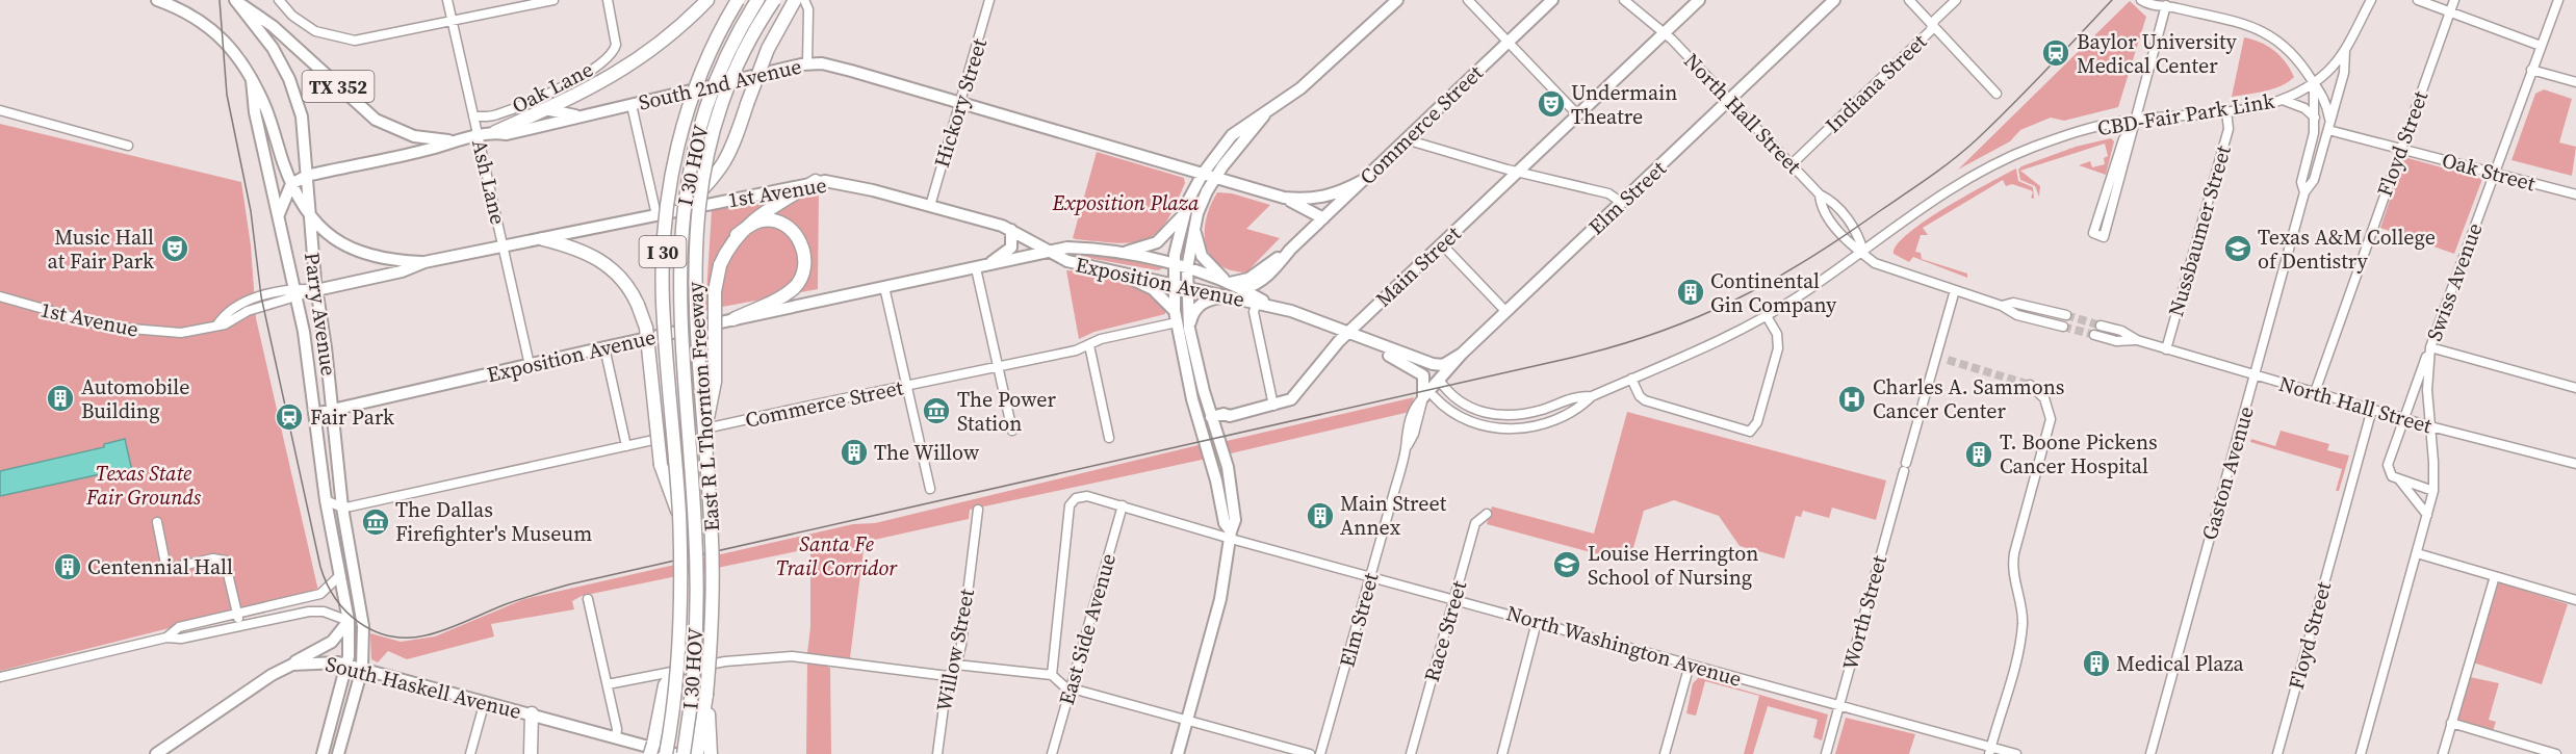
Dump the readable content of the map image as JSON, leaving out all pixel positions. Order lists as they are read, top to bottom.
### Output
{
  "streets": {
    "highway": ["I 30 HOV", "I 30", "East R L Thornton Freeway"],
    "main road": [
      "South 2nd Avenue",
      "TX 352",
      "Commerce Street",
      "1st Avenue",
      "Elm Street",
      "Main Street",
      "Exposition Avenue",
      "Parry Avenue",
      "South Haskell Avenue"
    ],
    "street": [
      "Indiana Street",
      "Oak Lane",
      "Hickory Street",
      "North Hall Street",
      "CBD-Fair Park Link",
      "Floyd Street",
      "Oak Street",
      "Ash Lane",
      "Nussbaumer Street",
      "Swiss Avenue",
      "Gaston Avenue",
      "Worth Street",
      "East Side Avenue",
      "Race Street",
      "North Washington Avenue",
      "Willow Street"
    ]
  },
  "crossings": [
    ["Indiana Street", "North Hall Street"],
    ["South 2nd Avenue", "TX 352"],
    ["South 2nd Avenue", "Hickory Street"],
    ["South 2nd Avenue", "Commerce Street"],
    ["South 2nd Avenue", "Ash Lane"],
    ["South 2nd Avenue", "Parry Avenue"],
    ["TX 352", "Parry Avenue"],
    ["Oak Lane", "Ash Lane"],
    ["Hickory Street", "1st Avenue"],
    ["North Hall Street", "CBD-Fair Park Link"],
    ["North Hall Street", "Floyd Street"],
    ["North Hall Street", "Elm Street"],
    ["North Hall Street", "Nussbaumer Street"],
    ["North Hall Street", "Main Street"],
    ["North Hall Street", "Swiss Avenue"],
    ["North Hall Street", "Gaston Avenue"],
    ["North Hall Street", "Worth Street"],
    ["CBD-Fair Park Link", "Nussbaumer Street"],
    ["CBD-Fair Park Link", "Gaston Avenue"],
    ["Commerce Street", "Exposition Avenue"],
    ["Commerce Street", "Parry Avenue"],
    ["Floyd Street", "Oak Street"],
    ["I 30 HOV", "South Haskell Avenue"],
    ["Oak Street", "Swiss Avenue"],
    ["Oak Street", "Gaston Avenue"],
    ["Ash Lane", "1st Avenue"],
    ["Ash Lane", "Exposition Avenue"],
    ["1st Avenue", "Exposition Avenue"],
    ["1st Avenue", "Parry Avenue"],
    ["Elm Street", "North Washington Avenue"],
    ["Main Street", "Exposition Avenue"],
    ["Exposition Avenue", "Parry Avenue"],
    ["Parry Avenue", "South Haskell Avenue"],
    ["Worth Street", "North Washington Avenue"],
    ["East Side Avenue", "North Washington Avenue"],
    ["Race Street", "North Washington Avenue"]
  ],
  "parks": ["Exposition Plaza", "Texas State Fair Grounds", "Santa Fe Trail Corridor"],
  "places": {
    "station": ["Baylor University Medical Center", "Fair Park"],
    "theatre": ["Undermain Theatre", "Music Hall at Fair Park"],
    "school or university": ["Texas A&M College of Dentistry", "Louise Herrington School of Nursing"],
    "building": [
      "Continental Gin Company",
      "Automobile Building",
      "The Willow",
      "T. Boone Pickens Cancer Hospital",
      "Main Street Annex",
      "Centennial Hall",
      "Medical Plaza"
    ],
    "hospital": ["Charles A. Sammons Cancer Center"],
    "museum": ["The Power Station", "The Dallas Firefighter's Museum"]
  }
}
